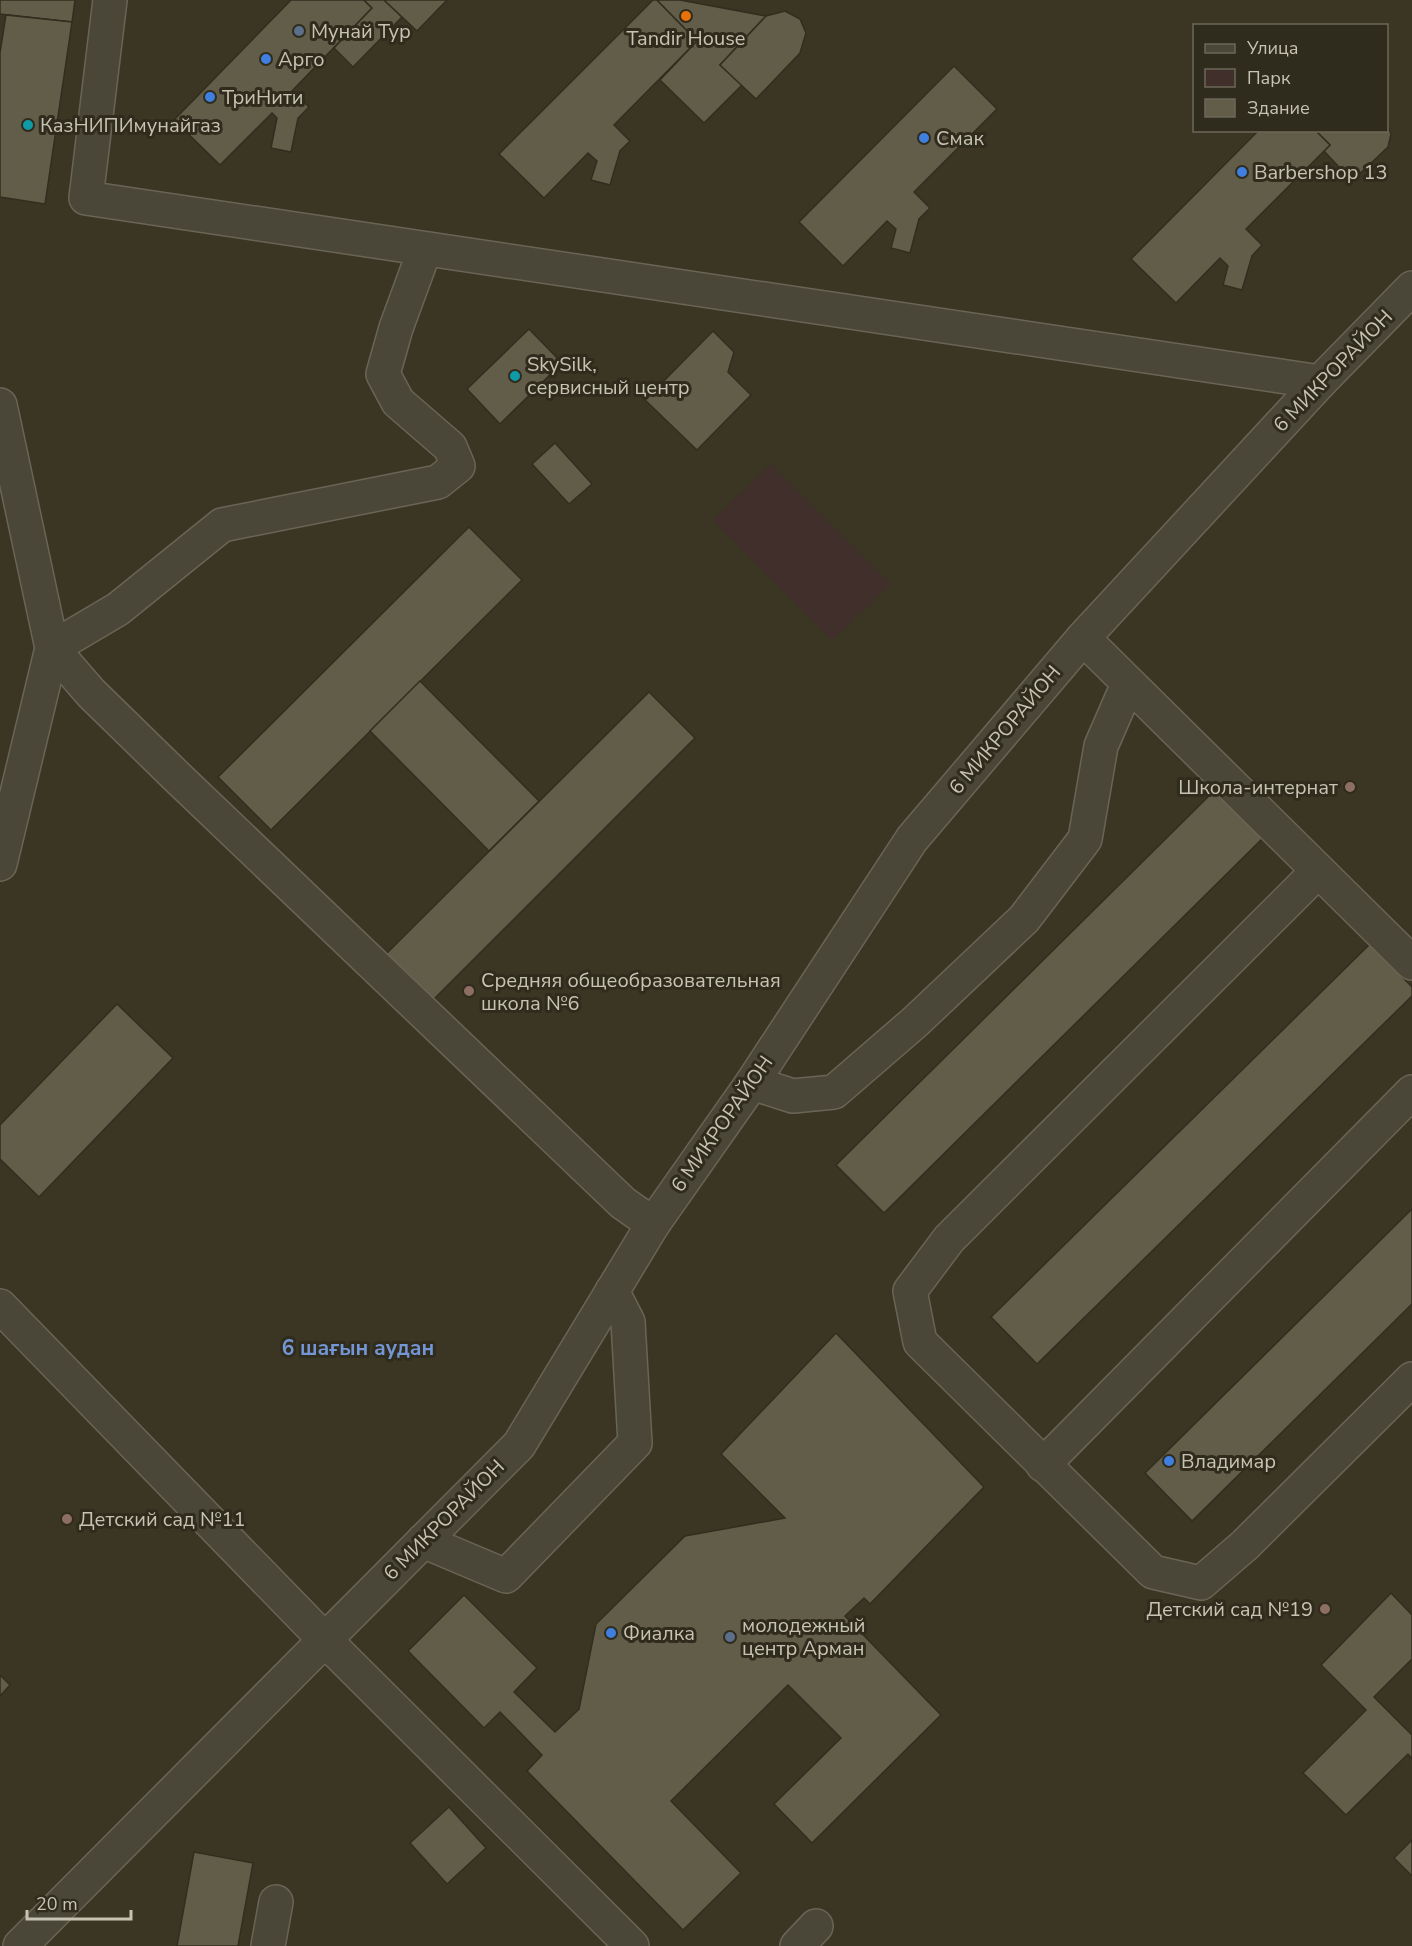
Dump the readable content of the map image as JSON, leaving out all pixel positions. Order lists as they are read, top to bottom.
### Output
{
  "streets": {
    "street": ["6 МИКРОРАЙОН"]
  },
  "districts": ["6 шағын аудан"],
  "places": [
    "Tandir House",
    "Мунай Тур",
    "Арго",
    "ТриНити",
    "КазНИПИмунайгаз",
    "Смак",
    "Barbershop 13",
    "SkySilk, сервисный центр",
    "Школа-интернат",
    "Средняя общеобразовательная школа №6",
    "Владимар",
    "Детский сад №11",
    "Детский сад №19",
    "Фиалка",
    "молодежный центр Арман"
  ],
  "legend": ["Улица", "Парк", "Здание"],
  "scale_bar": "20 m"
}
